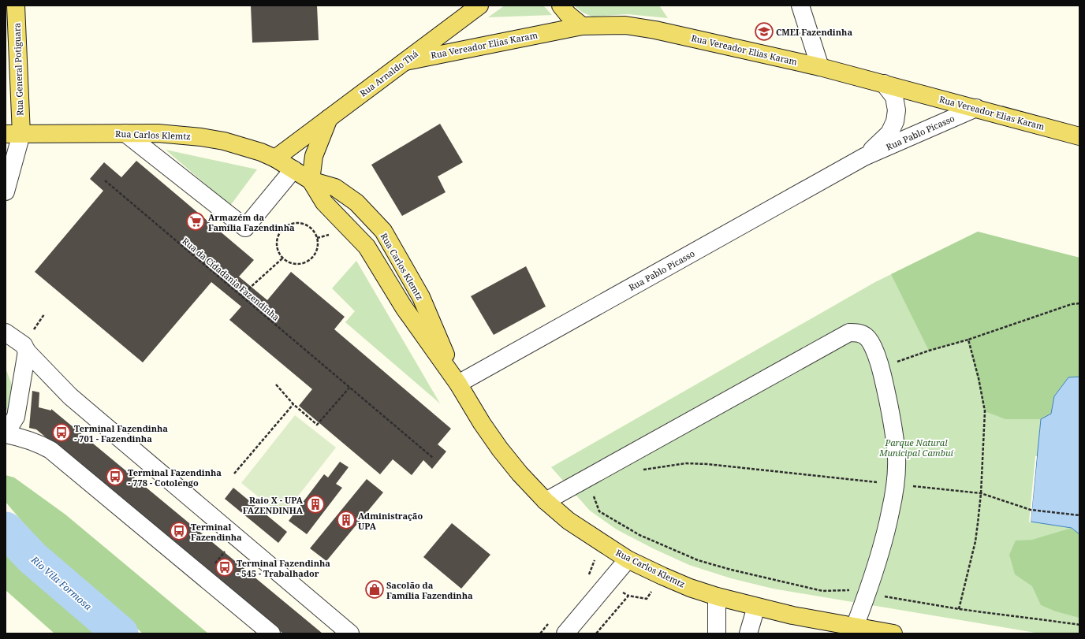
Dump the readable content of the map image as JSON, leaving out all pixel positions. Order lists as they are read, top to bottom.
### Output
{
  "streets": {
    "main road": [
      "Rua Vereador Elias Karam",
      "Rua General Potiguara",
      "Rua Arnaldo Thá",
      "Rua Carlos Klemtz"
    ],
    "street": ["Rua Pablo Picasso"],
    "path": ["Rua da Cidadania Fazendinha"]
  },
  "crossings": [
    ["Rua Vereador Elias Karam", "Rua Arnaldo Thá"],
    ["Rua Vereador Elias Karam", "Rua Pablo Picasso"],
    ["Rua General Potiguara", "Rua Carlos Klemtz"],
    ["Rua Arnaldo Thá", "Rua Carlos Klemtz"],
    ["Rua Pablo Picasso", "Rua Carlos Klemtz"]
  ],
  "water": ["Rio Vila Formosa"],
  "parks": ["Parque Natural Municipal Cambuí"],
  "places": {
    "school or university": ["CMEI Fazendinha"],
    "supermarket": ["Armazém da Família Fazendinha"],
    "bus stop": [
      "Terminal Fazendinha - 701 - Fazendinha",
      "Terminal Fazendinha - 778 - Cotolengo",
      "Terminal Fazendinha",
      "Terminal Fazendinha - 545 - Trabalhador"
    ],
    "building": ["Raio X - UPA FAZENDINHA", "Administração UPA"],
    "shop": ["Sacolão da Família Fazendinha"]
  }
}
